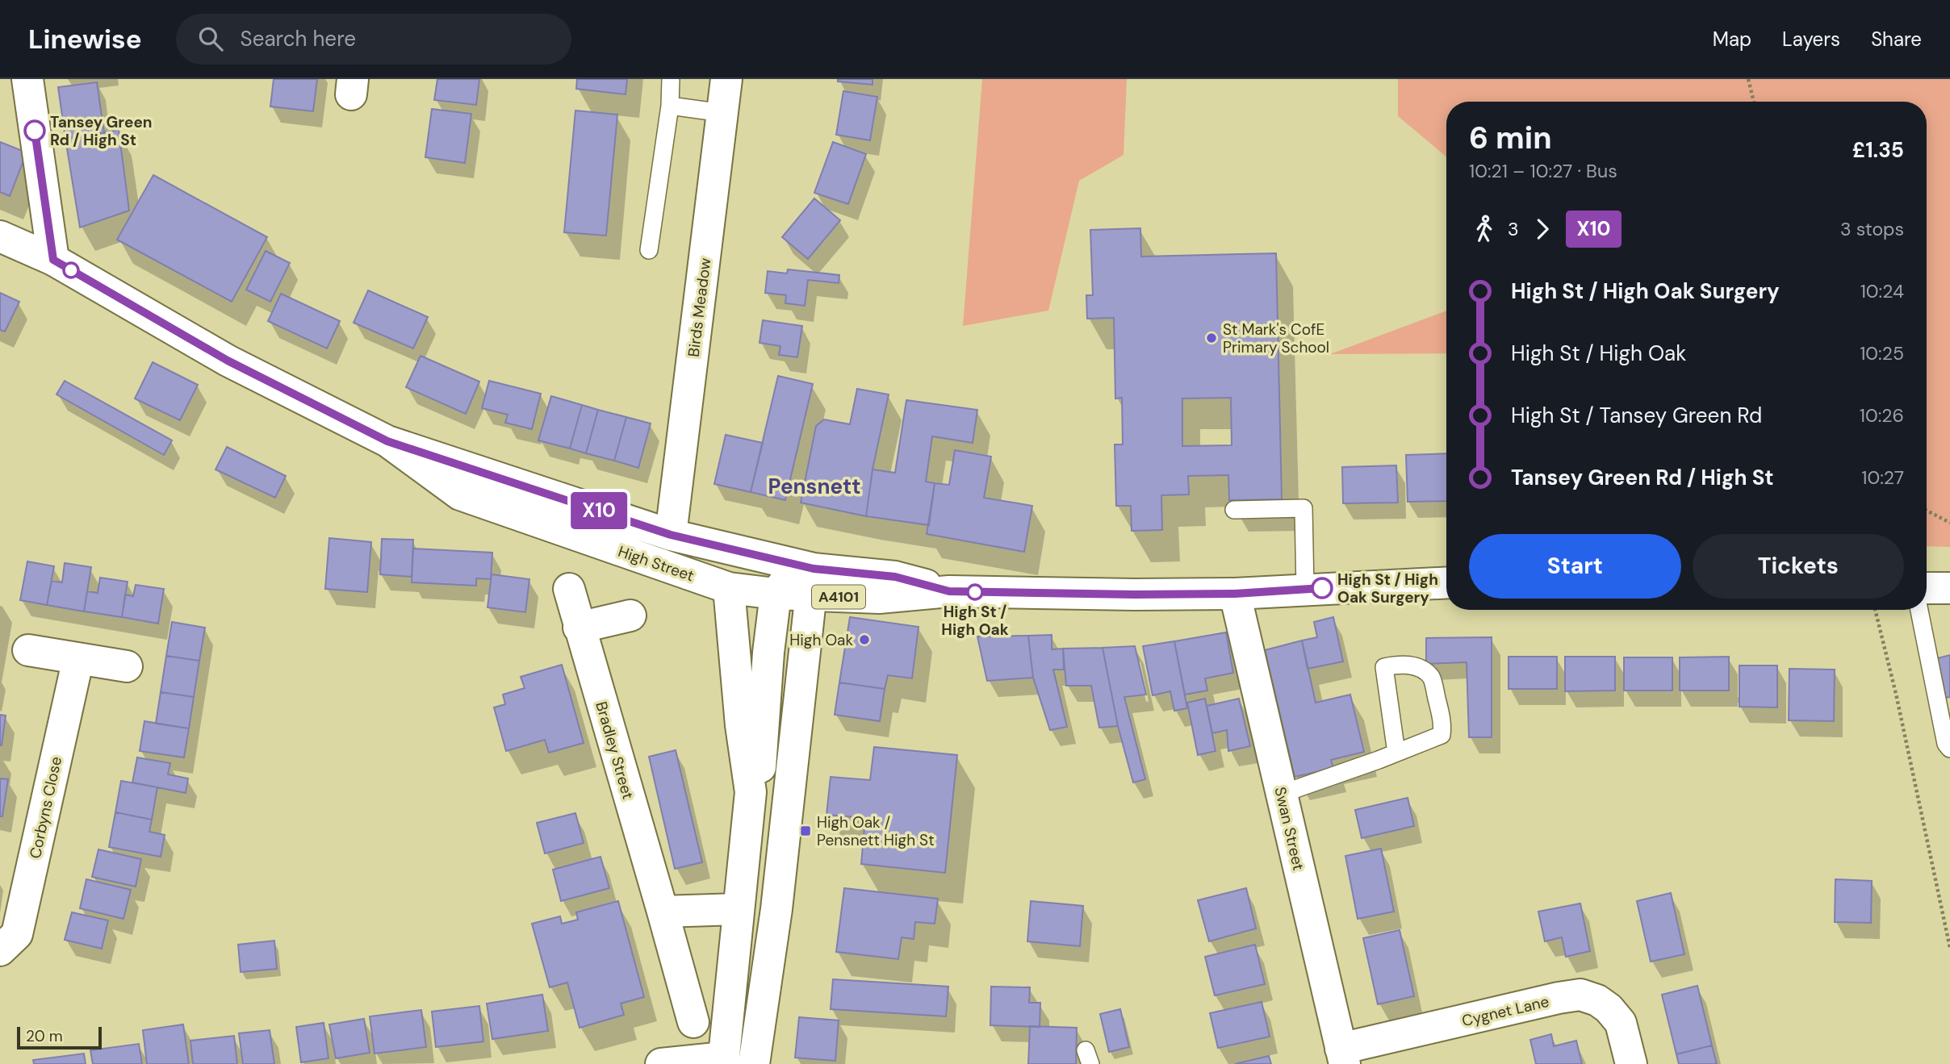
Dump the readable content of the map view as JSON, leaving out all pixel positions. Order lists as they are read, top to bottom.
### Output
{
  "streets": {
    "main road": [
      "Birds Meadow",
      "High Street",
      "A4101",
      "Bradley Street",
      "Corbyns Close",
      "Swan Street",
      "Cygnet Lane"
    ]
  },
  "crossings": [
    ["Birds Meadow", "High Street"],
    ["High Street", "Swan Street"],
    ["Swan Street", "Cygnet Lane"]
  ],
  "districts": ["Pensnett"],
  "places": {
    "other": [
      "Tansey Green Rd / High St",
      "St Mark's CofE Primary School",
      "High St / High Oak Surgery",
      "High St / High Oak",
      "High Oak"
    ],
    "transit": ["High Oak / Pensnett High St"]
  },
  "lines": ["bus line X10"],
  "scale_bar": "20 m",
  "page": {
    "header": "Linewise",
    "search": "Search here",
    "nav": ["Map", "Layers", "Share"],
    "on_map": "X10",
    "heading": ["6 min", "10:21 – 10:27 · Bus", "£1.35"],
    "legs": ["3", "X10", "3 stops"],
    "list": [
      {
        "name": "High St / High Oak Surgery",
        "value": "10:24"
      },
      {
        "name": "High St / High Oak",
        "value": "10:25"
      },
      {
        "name": "High St / Tansey Green Rd",
        "value": "10:26"
      },
      {
        "name": "Tansey Green Rd / High St",
        "value": "10:27"
      }
    ],
    "buttons": ["Start", "Tickets"],
    "scale": "20 m"
  }
}
